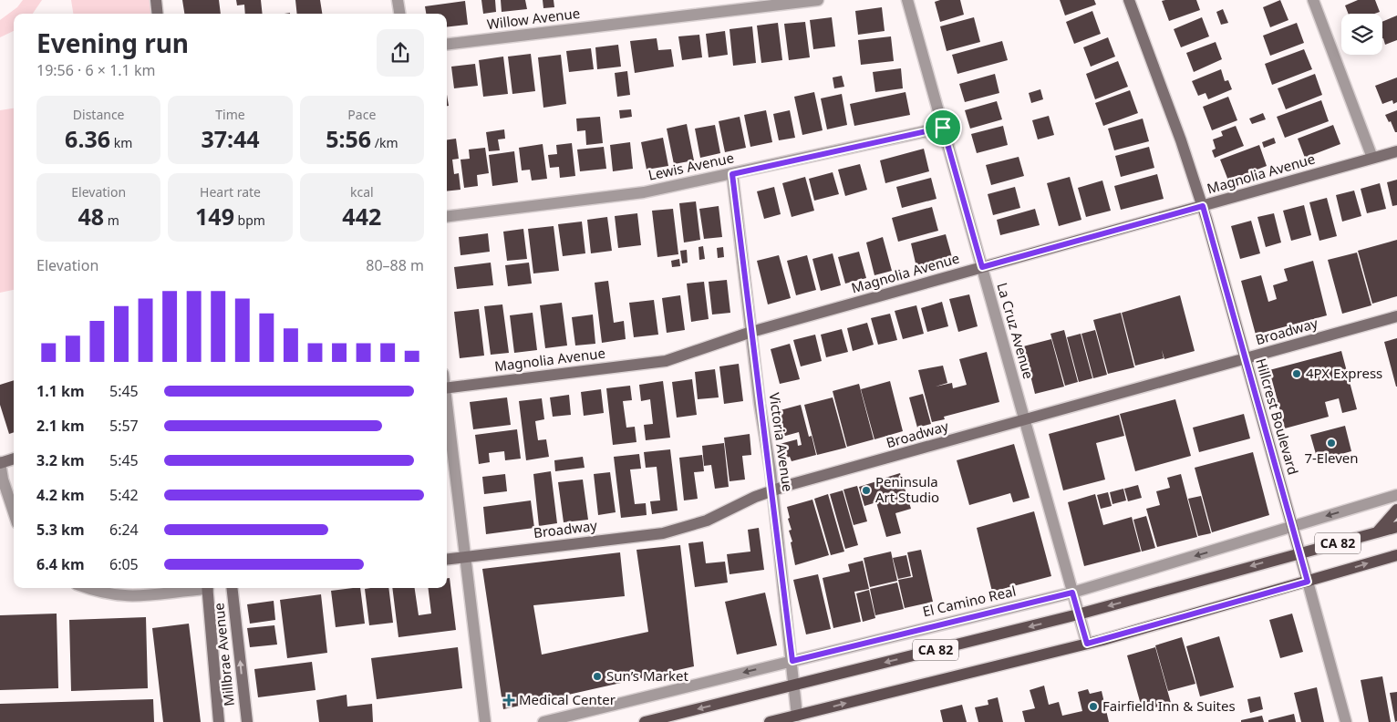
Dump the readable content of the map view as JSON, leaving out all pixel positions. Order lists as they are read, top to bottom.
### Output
{
  "streets": {
    "main road": ["CA 82"],
    "street": [
      "Willow Avenue",
      "Lewis Avenue",
      "Magnolia Avenue",
      "La Cruz Avenue",
      "Broadway",
      "Hillcrest Boulevard",
      "Victoria Avenue",
      "El Camino Real",
      "Millbrae Avenue"
    ]
  },
  "crossings": [
    ["Lewis Avenue", "La Cruz Avenue"],
    ["Lewis Avenue", "Victoria Avenue"],
    ["Magnolia Avenue", "La Cruz Avenue"],
    ["Magnolia Avenue", "Hillcrest Boulevard"],
    ["Magnolia Avenue", "Victoria Avenue"],
    ["La Cruz Avenue", "Broadway"],
    ["La Cruz Avenue", "CA 82"],
    ["La Cruz Avenue", "El Camino Real"],
    ["Broadway", "Hillcrest Boulevard"],
    ["Broadway", "Victoria Avenue"],
    ["Hillcrest Boulevard", "CA 82"],
    ["Hillcrest Boulevard", "El Camino Real"],
    ["Victoria Avenue", "CA 82"],
    ["Victoria Avenue", "El Camino Real"]
  ],
  "one_way": ["El Camino Real"],
  "places": {
    "other": [
      "4PX Express",
      "7-Eleven",
      "Peninsula Art Studio",
      "Sun’s Market",
      "Fairfield Inn & Suites"
    ],
    "health": ["Medical Center"]
  },
  "page": {
    "heading": ["Evening run", "19:56 · 6 × 1.1 km"],
    "stats": [
      ["Distance", "6.36 km"],
      ["Time", "37:44"],
      ["Pace", "5:56 /km"],
      ["Elevation", "48 m"],
      ["Heart rate", "149 bpm"],
      ["kcal", "442"]
    ],
    "chart": ["Elevation", "80–88 m"],
    "list": [
      {
        "name": "1.1 km",
        "note": "5:45"
      },
      {
        "name": "2.1 km",
        "note": "5:57"
      },
      {
        "name": "3.2 km",
        "note": "5:45"
      },
      {
        "name": "4.2 km",
        "note": "5:42"
      },
      {
        "name": "5.3 km",
        "note": "6:24"
      },
      {
        "name": "6.4 km",
        "note": "6:05"
      }
    ]
  }
}
